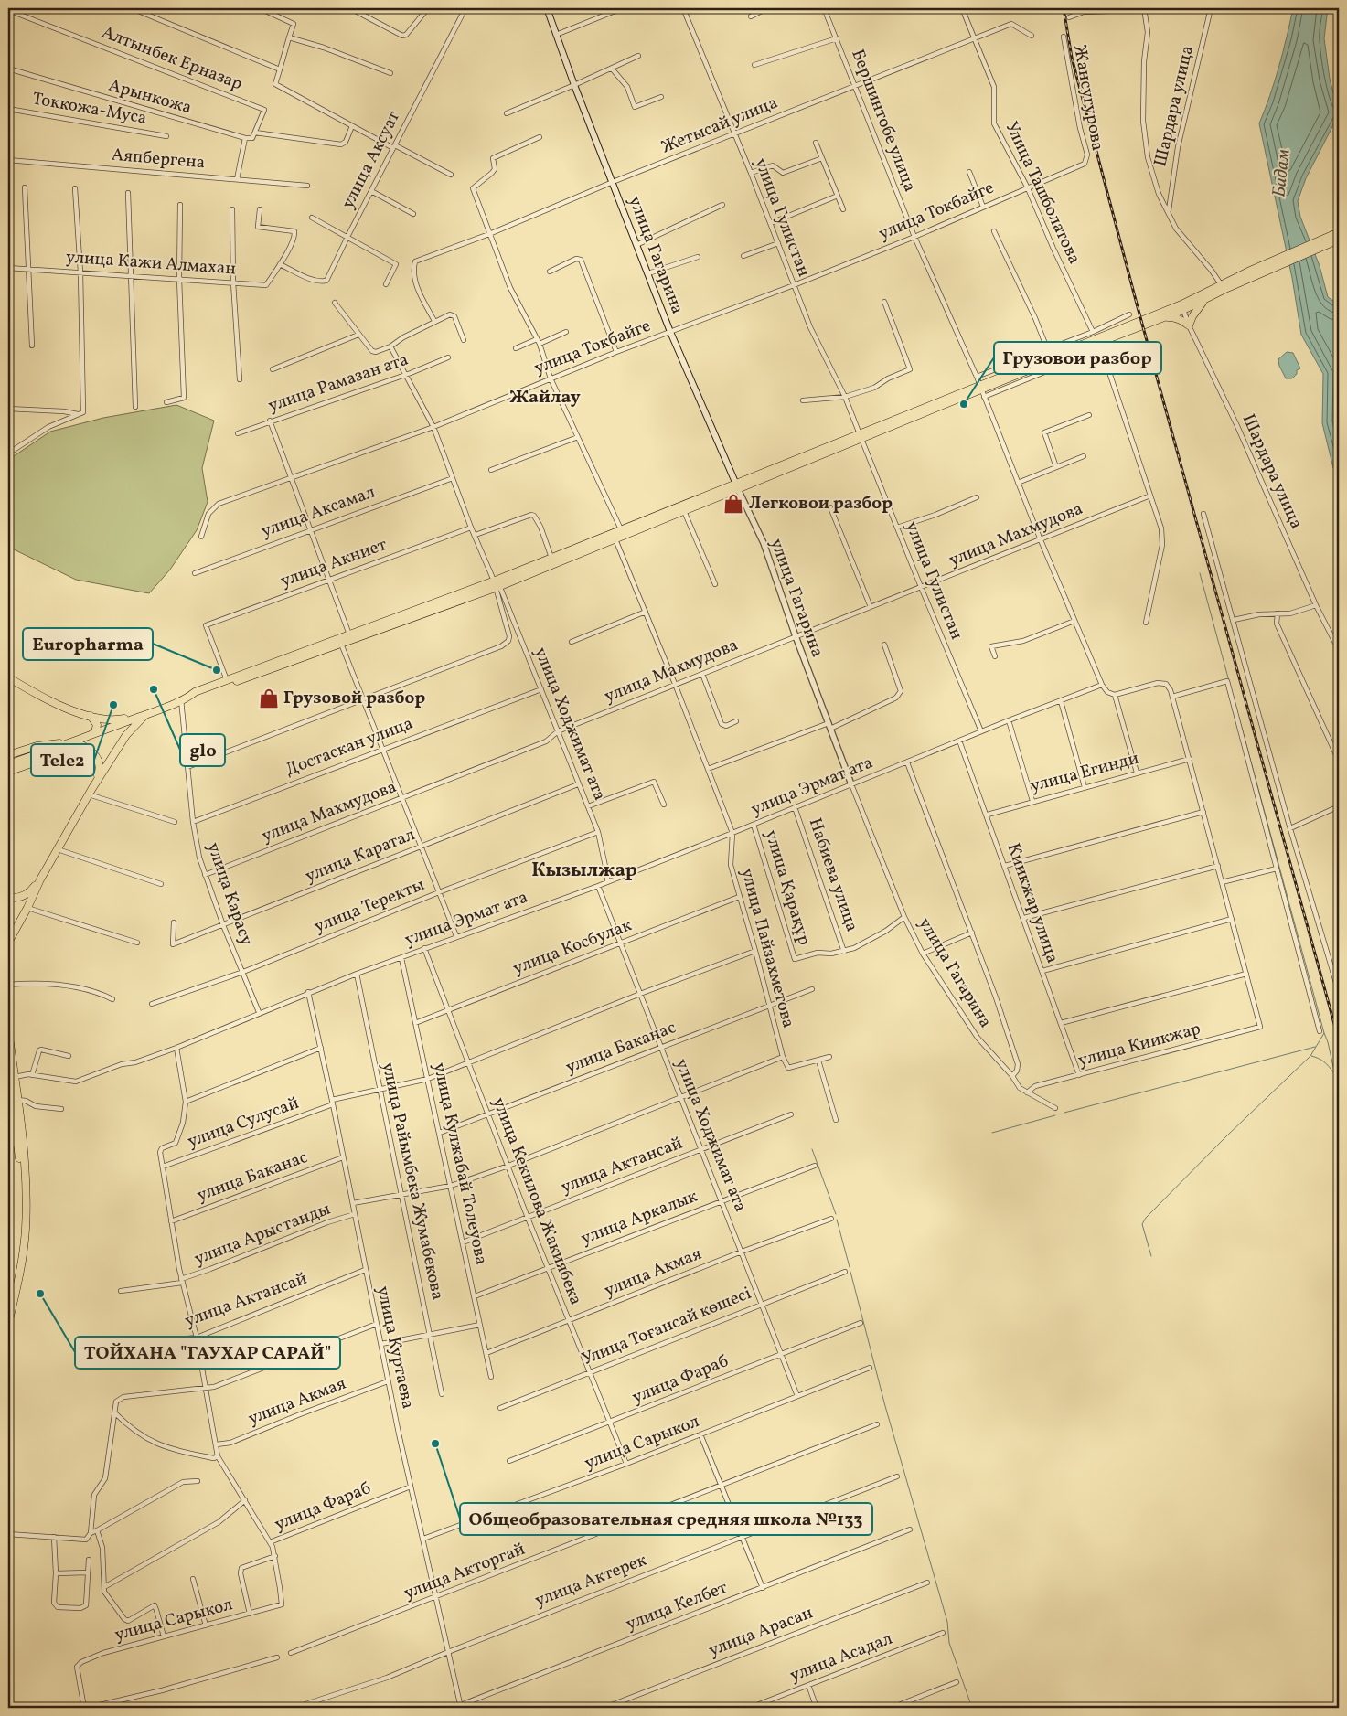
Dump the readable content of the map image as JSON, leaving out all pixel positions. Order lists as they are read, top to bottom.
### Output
{
  "streets": {
    "main road": ["улица Гагарина"],
    "street": [
      "Алтынбек Ерназар",
      "Арынкожа",
      "Жансугурова",
      "Шардара улица",
      "Токкожа-Муса",
      "Бершинтобе улица",
      "Жетысай улица",
      "Аяпбергена",
      "улица Аксуат",
      "Улица Ташболатова",
      "улица Токбайге",
      "улица Гулистан",
      "улица Кажи Алмахан",
      "улица Рамазан ата",
      "улица Аксамал",
      "улица Махмудова",
      "улица Акниет",
      "улица Ходжимат ата",
      "Достаскан улица",
      "улица Егинди",
      "улица Эрмат ата",
      "улица Каратал",
      "Набиева улица",
      "улица Қарақұр",
      "улица Карасу",
      "Киикжар улица",
      "улица Теректы",
      "улица Косбулак",
      "улица Пайзахметова",
      "улица Киикжар",
      "улица Баканас",
      "улица Сулусай",
      "улица Кулжабай Толеуова",
      "улица Актансай",
      "улица Райымбека Жумабекова",
      "улица Кекилова Жакиябека",
      "улица Аркалык",
      "улица Арыстанды",
      "улица Акмая",
      "Улица Тоғансай көшесі",
      "улица Куртаева",
      "улица Фараб",
      "улица Сарыкол",
      "улица Акторгай",
      "улица Актерек",
      "улица Келбет",
      "улица Арасан",
      "улица Асадал"
    ]
  },
  "crossings": [
    ["Жансугурова", "улица Токбайге"],
    ["Бершинтобе улица", "Жетысай улица"],
    ["Бершинтобе улица", "улица Токбайге"],
    ["Бершинтобе улица", "улица Махмудова"],
    ["Бершинтобе улица", "улица Эрмат ата"],
    ["Жетысай улица", "Улица Ташболатова"],
    ["Жетысай улица", "улица Гулистан"],
    ["Жетысай улица", "улица Гагарина"],
    ["улица Аксуат", "улица Кажи Алмахан"],
    ["Улица Ташболатова", "улица Токбайге"],
    ["улица Токбайге", "улица Гулистан"],
    ["улица Токбайге", "улица Гагарина"],
    ["улица Токбайге", "улица Ходжимат ата"],
    ["улица Гулистан", "улица Махмудова"],
    ["улица Гулистан", "улица Эрмат ата"],
    ["улица Гагарина", "улица Махмудова"],
    ["улица Гагарина", "улица Эрмат ата"],
    ["улица Гагарина", "улица Киикжар"],
    ["улица Рамазан ата", "улица Ходжимат ата"],
    ["улица Аксамал", "улица Ходжимат ата"],
    ["улица Махмудова", "улица Ходжимат ата"],
    ["улица Махмудова", "улица Карасу"],
    ["улица Махмудова", "улица Пайзахметова"],
    ["улица Акниет", "улица Ходжимат ата"],
    ["улица Ходжимат ата", "Достаскан улица"],
    ["улица Ходжимат ата", "улица Эрмат ата"],
    ["улица Ходжимат ата", "улица Каратал"],
    ["улица Ходжимат ата", "улица Теректы"],
    ["улица Ходжимат ата", "улица Косбулак"],
    ["улица Ходжимат ата", "улица Баканас"],
    ["улица Ходжимат ата", "улица Сулусай"],
    ["улица Ходжимат ата", "улица Актансай"],
    ["улица Ходжимат ата", "улица Аркалык"],
    ["улица Ходжимат ата", "улица Акмая"],
    ["улица Ходжимат ата", "Улица Тоғансай көшесі"],
    ["улица Ходжимат ата", "улица Фараб"],
    ["улица Ходжимат ата", "улица Сарыкол"],
    ["Достаскан улица", "улица Карасу"],
    ["улица Егинди", "улица Эрмат ата"],
    ["улица Егинди", "Киикжар улица"],
    ["улица Эрмат ата", "Набиева улица"],
    ["улица Эрмат ата", "улица Қарақұр"],
    ["улица Эрмат ата", "улица Карасу"],
    ["улица Эрмат ата", "Киикжар улица"],
    ["улица Эрмат ата", "улица Пайзахметова"],
    ["улица Эрмат ата", "улица Кулжабай Толеуова"],
    ["улица Эрмат ата", "улица Райымбека Жумабекова"],
    ["улица Эрмат ата", "улица Кекилова Жакиябека"],
    ["улица Эрмат ата", "улица Куртаева"],
    ["улица Каратал", "улица Карасу"],
    ["Набиева улица", "улица Қарақұр"],
    ["улица Карасу", "улица Теректы"],
    ["Киикжар улица", "улица Киикжар"],
    ["улица Косбулак", "улица Пайзахметова"],
    ["улица Косбулак", "улица Кулжабай Толеуова"],
    ["улица Косбулак", "улица Кекилова Жакиябека"],
    ["улица Пайзахметова", "улица Баканас"],
    ["улица Пайзахметова", "улица Сулусай"],
    ["улица Баканас", "улица Кулжабай Толеуова"],
    ["улица Баканас", "улица Кекилова Жакиябека"],
    ["улица Баканас", "улица Куртаева"],
    ["улица Сулусай", "улица Кулжабай Толеуова"],
    ["улица Сулусай", "улица Райымбека Жумабекова"],
    ["улица Сулусай", "улица Кекилова Жакиябека"],
    ["улица Сулусай", "улица Куртаева"],
    ["улица Кулжабай Толеуова", "улица Актансай"],
    ["улица Кулжабай Толеуова", "улица Аркалык"],
    ["улица Кулжабай Толеуова", "улица Акмая"],
    ["улица Актансай", "улица Кекилова Жакиябека"],
    ["улица Актансай", "улица Куртаева"],
    ["улица Кекилова Жакиябека", "улица Аркалык"],
    ["улица Кекилова Жакиябека", "улица Акмая"],
    ["улица Кекилова Жакиябека", "Улица Тоғансай көшесі"],
    ["улица Кекилова Жакиябека", "улица Фараб"],
    ["улица Кекилова Жакиябека", "улица Сарыкол"],
    ["улица Арыстанды", "улица Куртаева"],
    ["улица Акмая", "улица Куртаева"],
    ["улица Куртаева", "улица Фараб"],
    ["улица Куртаева", "улица Сарыкол"],
    ["улица Куртаева", "улица Акторгай"],
    ["улица Куртаева", "улица Актерек"],
    ["улица Куртаева", "улица Келбет"]
  ],
  "districts": ["Жайлау", "Кызылжар"],
  "water": ["Бадам"],
  "places": {
    "other": [
      "Грузовои разбор",
      "Europharma",
      "glo",
      "Tele2",
      "ТОЙХАНА \"ГАУХАР САРАЙ\"",
      "Общеобразовательная средняя школа №133"
    ],
    "shop": ["Легковои разбор", "Грузовой разбор"]
  }
}
